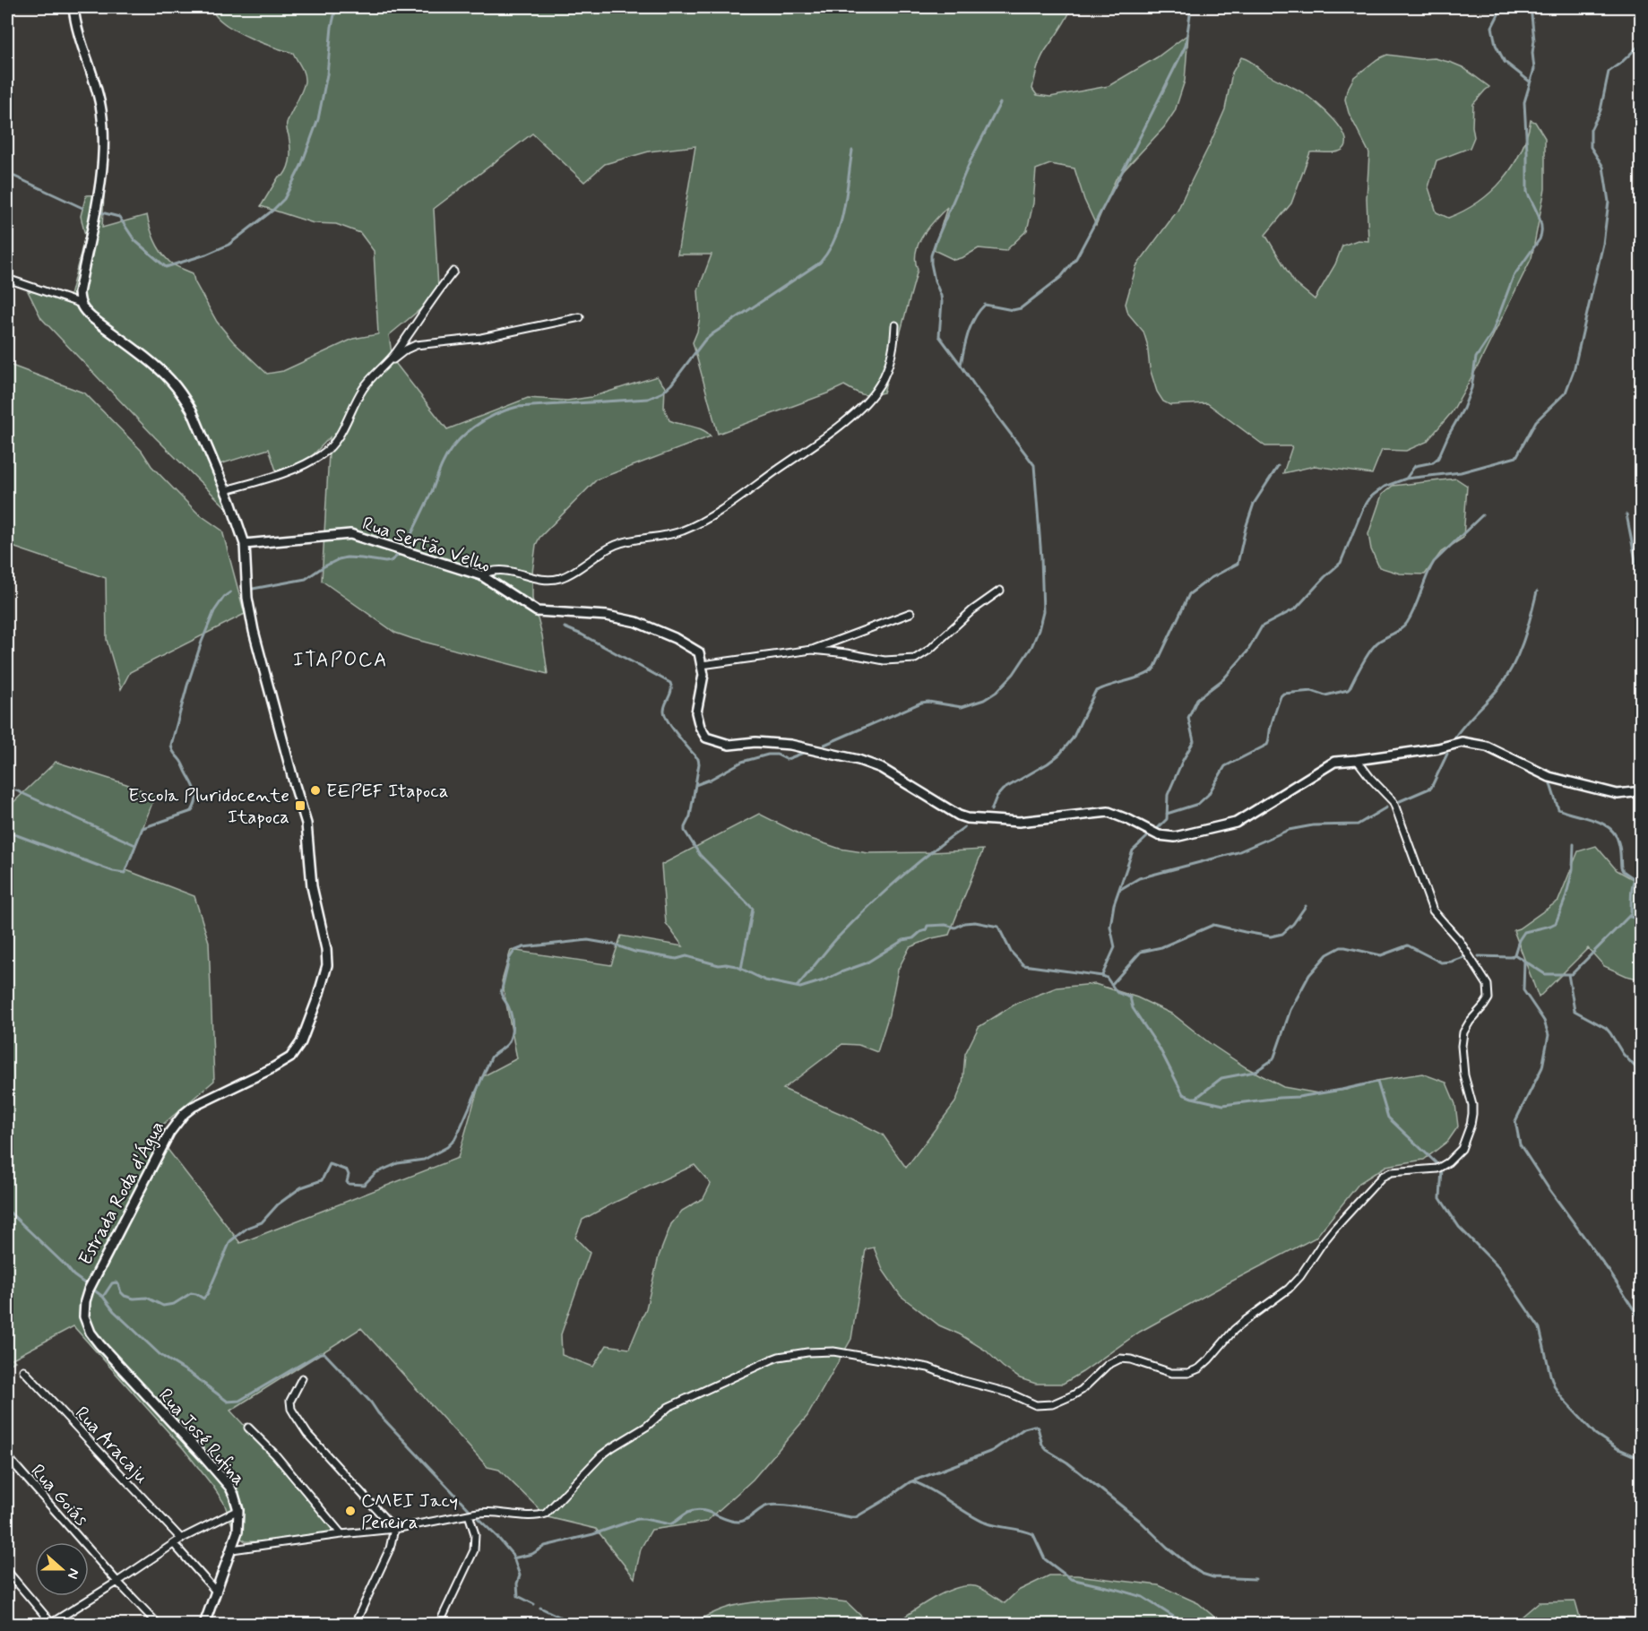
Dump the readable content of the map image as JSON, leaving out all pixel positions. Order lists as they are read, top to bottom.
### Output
{
  "streets": {
    "street": [
      "Rua Sertão Velho",
      "Estrada Roda d'Água",
      "Rua José Rufina",
      "Rua Aracaju",
      "Rua Goiás"
    ]
  },
  "crossings": [
    ["Rua Sertão Velho", "Estrada Roda d'Água"],
    ["Estrada Roda d'Água", "Rua José Rufina"]
  ],
  "districts": ["ITAPOCA"],
  "places": {
    "other": ["EEPEF Itapoca", "CMEI Jacy Pereira"],
    "transit": ["Escola Pluridocente Itapoca"]
  },
  "north": "right"
}
